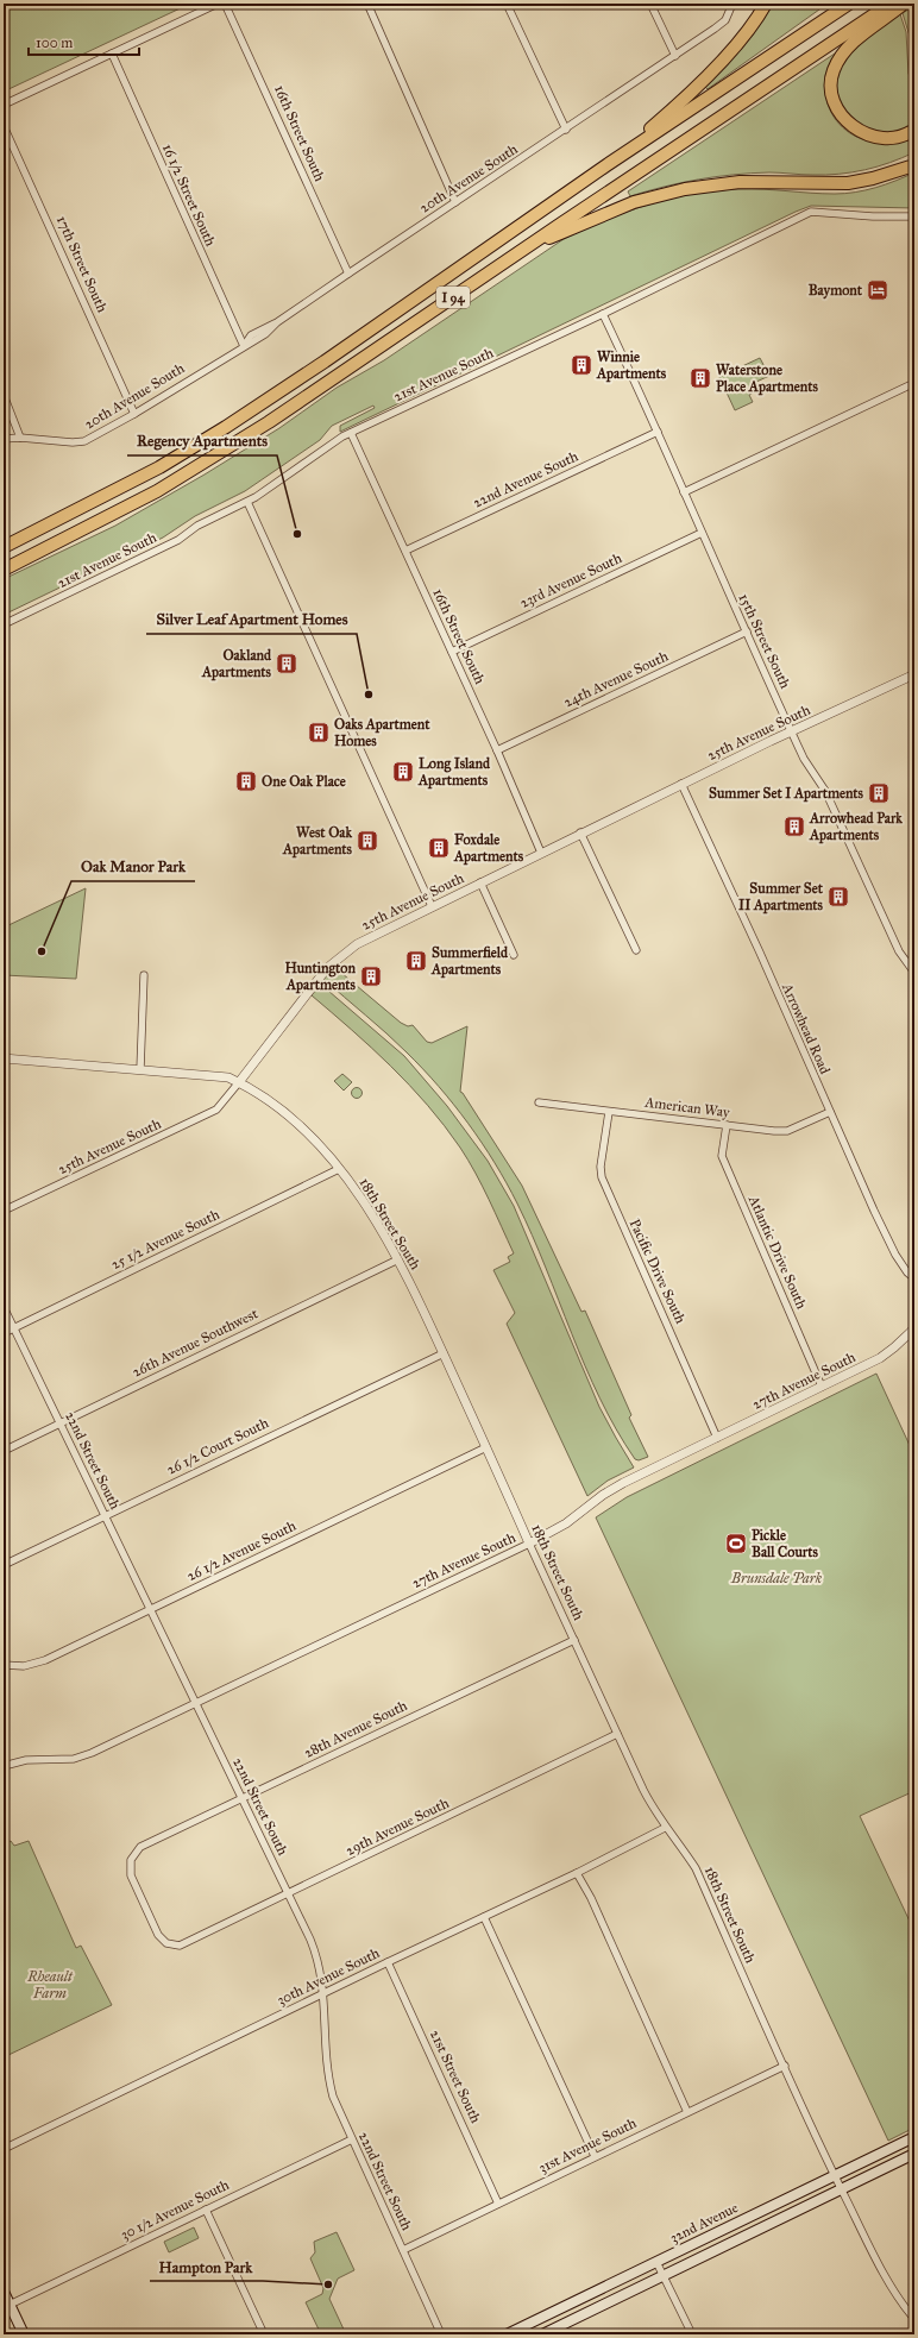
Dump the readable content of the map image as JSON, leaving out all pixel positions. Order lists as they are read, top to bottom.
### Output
{
  "streets": {
    "highway": ["I 94"],
    "main road": ["32nd Avenue"],
    "street": [
      "16th Street South",
      "20th Avenue South",
      "16 1/2 Street South",
      "17th Street South",
      "21st Avenue South",
      "22nd Avenue South",
      "23rd Avenue South",
      "15th Street South",
      "24th Avenue South",
      "25th Avenue South",
      "Arrowhead Road",
      "American Way",
      "18th Street South",
      "25 1/2 Avenue South",
      "Atlantic Drive South",
      "Pacific Drive South",
      "26th Avenue Southwest",
      "27th Avenue South",
      "26 1/2 Court South",
      "22nd Street South",
      "26 1/2 Avenue South",
      "28th Avenue South",
      "29th Avenue South",
      "30th Avenue South",
      "21st Street South",
      "31st Avenue South",
      "30 1/2 Avenue South"
    ]
  },
  "crossings": [
    ["16th Street South", "20th Avenue South"],
    ["16th Street South", "21st Avenue South"],
    ["16th Street South", "22nd Avenue South"],
    ["16th Street South", "23rd Avenue South"],
    ["16th Street South", "24th Avenue South"],
    ["16th Street South", "25th Avenue South"],
    ["20th Avenue South", "16 1/2 Street South"],
    ["20th Avenue South", "17th Street South"],
    ["21st Avenue South", "15th Street South"],
    ["22nd Avenue South", "15th Street South"],
    ["23rd Avenue South", "15th Street South"],
    ["15th Street South", "24th Avenue South"],
    ["15th Street South", "25th Avenue South"],
    ["25th Avenue South", "Arrowhead Road"],
    ["25th Avenue South", "18th Street South"],
    ["Arrowhead Road", "American Way"],
    ["American Way", "Atlantic Drive South"],
    ["American Way", "Pacific Drive South"],
    ["18th Street South", "25 1/2 Avenue South"],
    ["18th Street South", "26th Avenue Southwest"],
    ["18th Street South", "27th Avenue South"],
    ["18th Street South", "26 1/2 Court South"],
    ["18th Street South", "26 1/2 Avenue South"],
    ["18th Street South", "28th Avenue South"],
    ["18th Street South", "29th Avenue South"],
    ["18th Street South", "30th Avenue South"],
    ["18th Street South", "31st Avenue South"],
    ["18th Street South", "32nd Avenue"],
    ["25 1/2 Avenue South", "22nd Street South"],
    ["Atlantic Drive South", "27th Avenue South"],
    ["Pacific Drive South", "27th Avenue South"],
    ["26th Avenue Southwest", "22nd Street South"],
    ["27th Avenue South", "22nd Street South"],
    ["26 1/2 Court South", "22nd Street South"],
    ["22nd Street South", "26 1/2 Avenue South"],
    ["22nd Street South", "28th Avenue South"],
    ["22nd Street South", "29th Avenue South"],
    ["22nd Street South", "30th Avenue South"],
    ["22nd Street South", "31st Avenue South"],
    ["22nd Street South", "30 1/2 Avenue South"],
    ["28th Avenue South", "29th Avenue South"],
    ["30th Avenue South", "21st Street South"],
    ["21st Street South", "31st Avenue South"]
  ],
  "parks": ["Brunsdale Park", "Rheault Farm"],
  "places": {
    "hotel": ["Baymont"],
    "building": [
      "Winnie Apartments",
      "Waterstone Place Apartments",
      "Oakland Apartments",
      "Oaks Apartment Homes",
      "Long Island Apartments",
      "One Oak Place",
      "Summer Set I Apartments",
      "Arrowhead Park Apartments",
      "West Oak Apartments",
      "Foxdale Apartments",
      "Summer Set II Apartments",
      "Summerfield Apartments",
      "Huntington Apartments"
    ],
    "other": [
      "Regency Apartments",
      "Silver Leaf Apartment Homes",
      "Oak Manor Park",
      "Hampton Park"
    ],
    "sports": ["Pickle Ball Courts"]
  },
  "scale_bar": "100 m"
}
